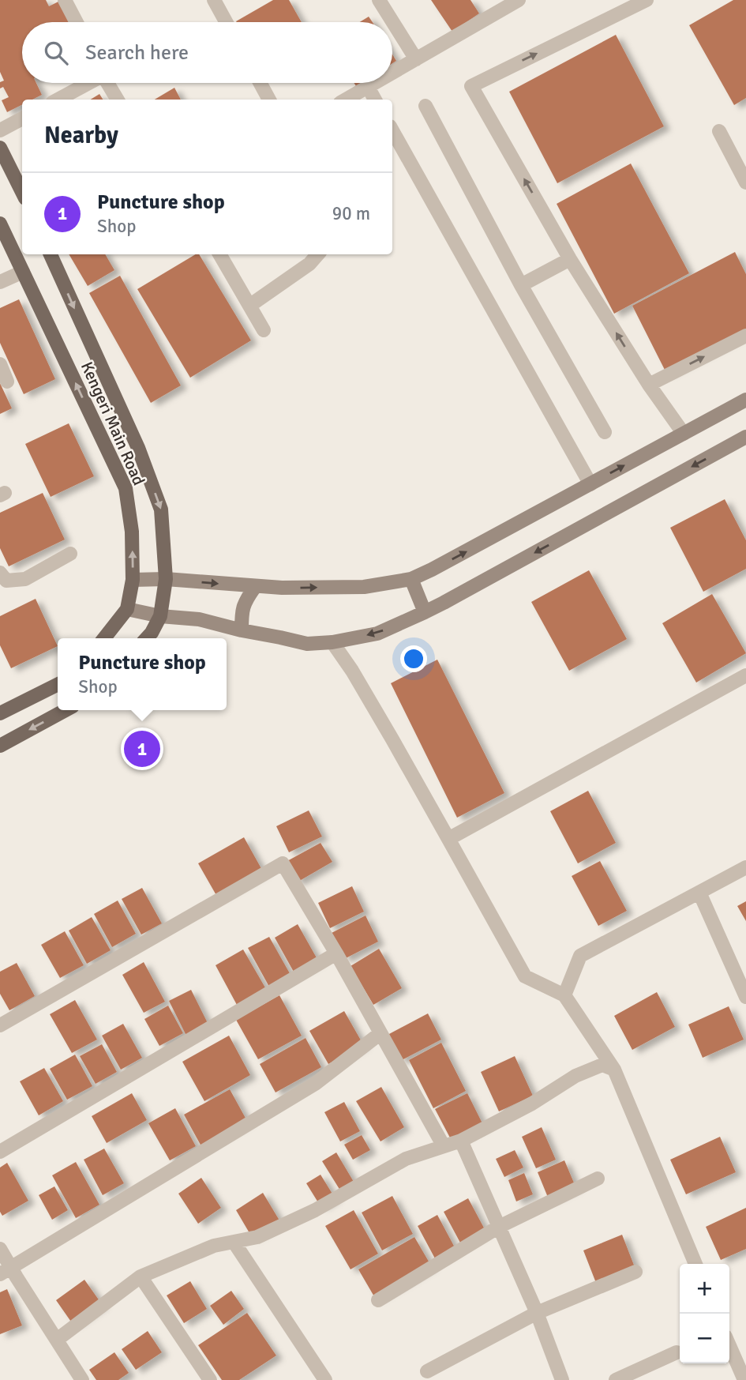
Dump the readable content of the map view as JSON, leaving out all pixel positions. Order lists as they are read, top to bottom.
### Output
{
  "streets": {
    "main road": ["Kengeri Main Road"]
  },
  "page": {
    "search": "Search here",
    "heading": "Nearby",
    "list": [
      {
        "mark": "1",
        "name": "Puncture shop",
        "note": "Shop",
        "value": "90 m"
      }
    ],
    "popup": ["Puncture shop", "Shop"],
    "pins": "1",
    "map_buttons": ["+", "−"]
  }
}
